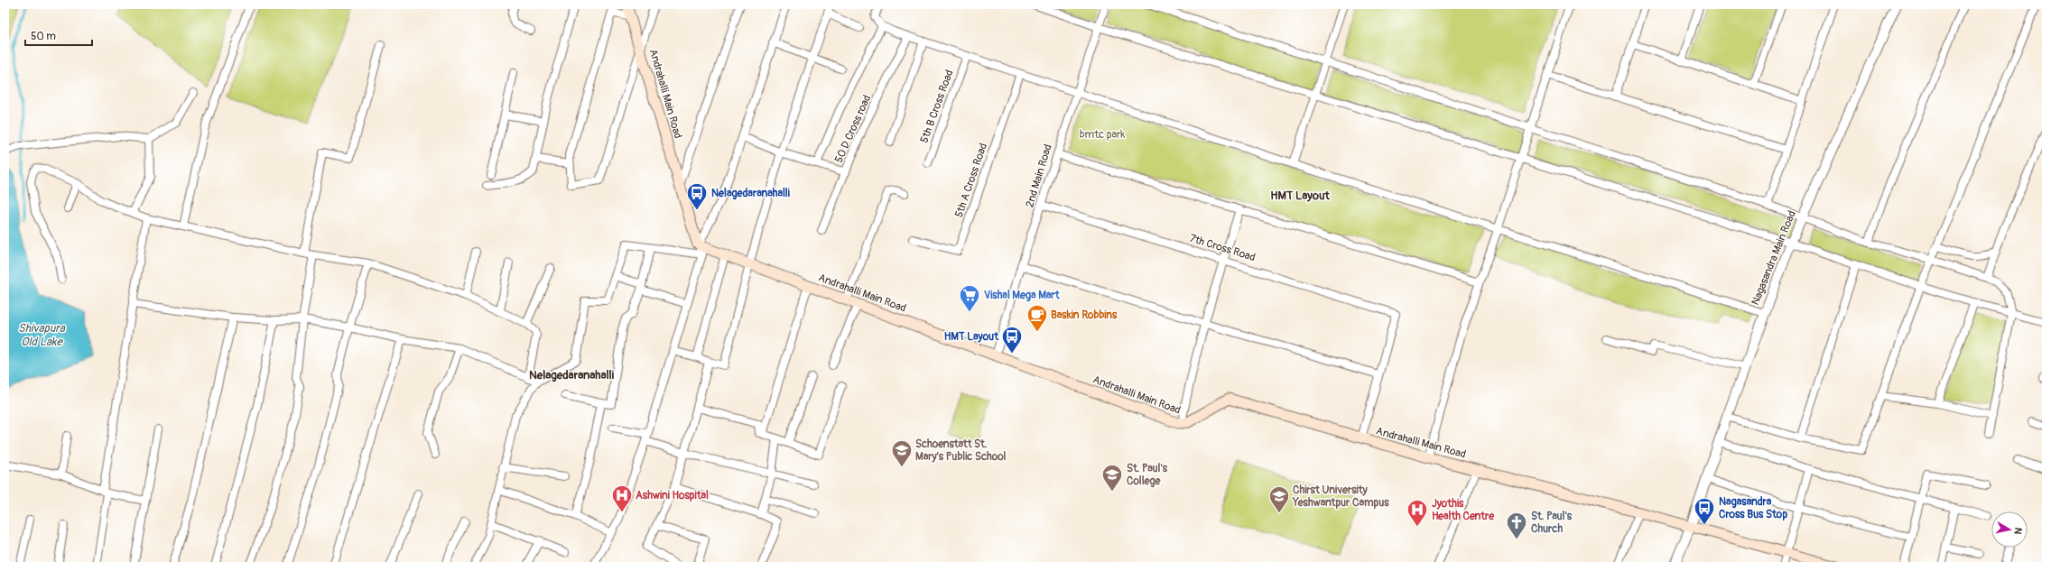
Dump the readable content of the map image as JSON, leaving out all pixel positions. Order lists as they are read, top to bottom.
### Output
{
  "streets": {
    "main road": ["Andrahalli Main Road"],
    "street": [
      "5th B Cross Road",
      "50 D Cross road",
      "2nd Main Road",
      "5th A Cross Road",
      "7th Cross Road",
      "Nagasandra Main Road"
    ]
  },
  "crossings": [
    ["Andrahalli Main Road", "2nd Main Road"],
    ["Andrahalli Main Road", "Nagasandra Main Road"],
    ["2nd Main Road", "7th Cross Road"]
  ],
  "districts": ["HMT Layout", "Nelagedaranahalli"],
  "water": ["Shivapura Old Lake"],
  "parks": ["bmtc park"],
  "places": {
    "bus stop": ["Nelagedaranahalli", "HMT Layout", "Nagasandra Cross Bus Stop"],
    "supermarket": ["Vishal Mega Mart"],
    "cafe": ["Baskin Robbins"],
    "school or university": ["Schoenstatt St. Mary's Public School", "St. Paul's College", "Chirst University Yeshwantpur Campus"],
    "hospital": ["Ashwini Hospital", "Jyothis Health Centre"],
    "church": ["St. Paul's Church"]
  },
  "scale_bar": "50 m",
  "north": "right"
}
